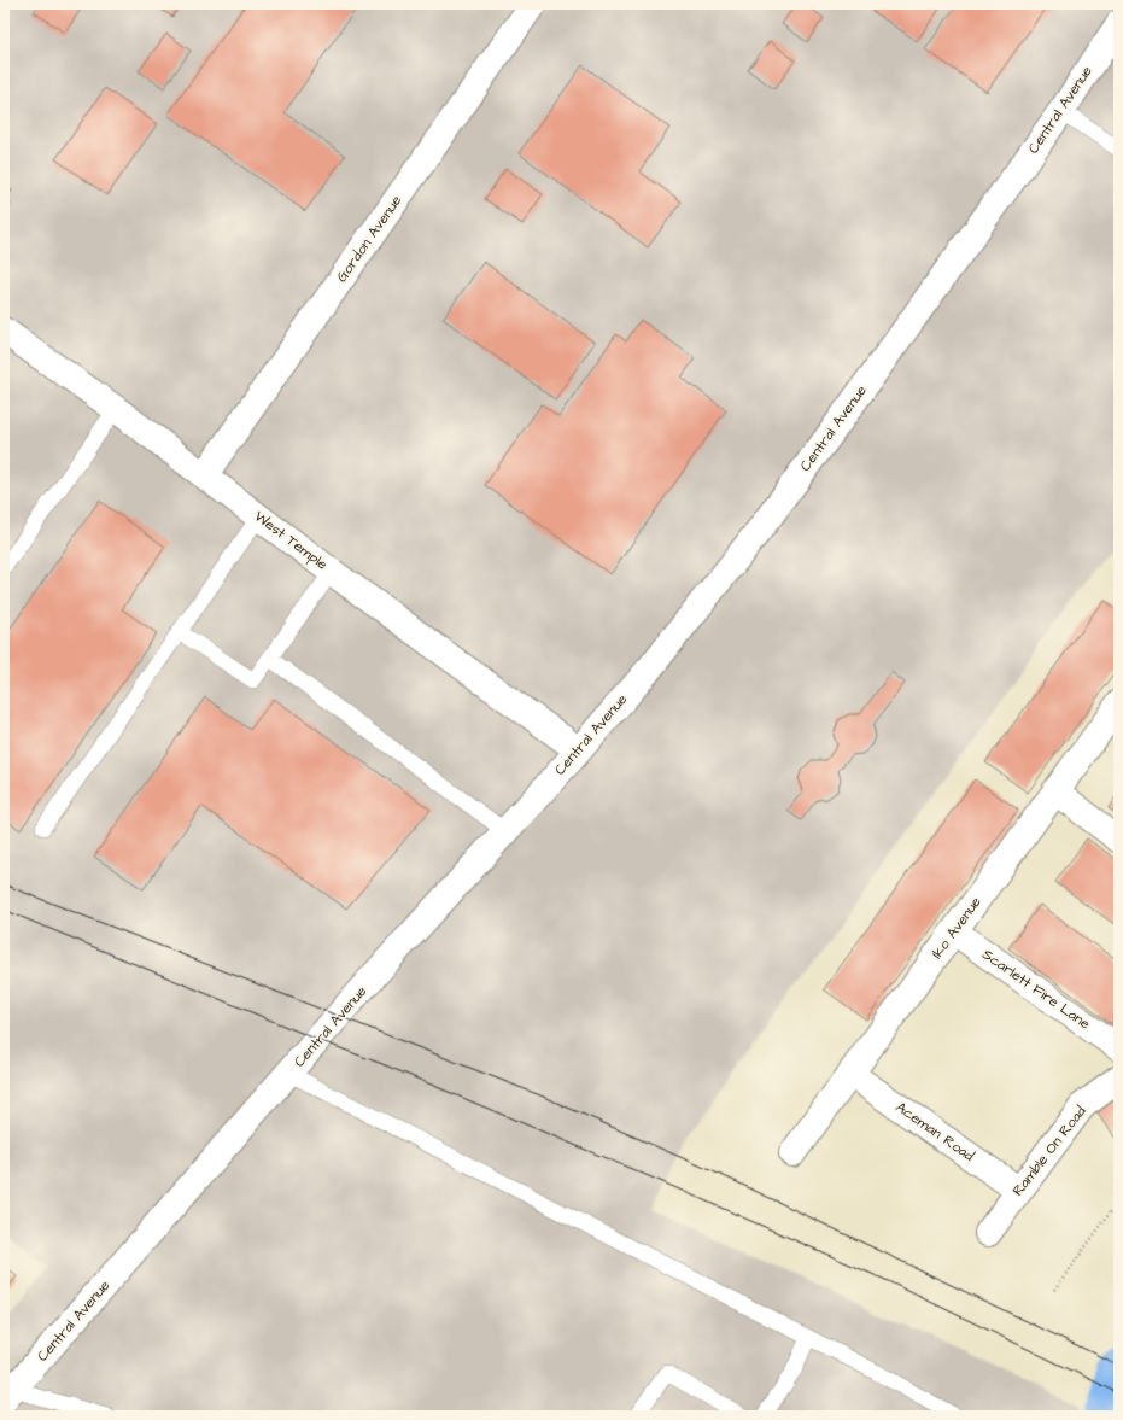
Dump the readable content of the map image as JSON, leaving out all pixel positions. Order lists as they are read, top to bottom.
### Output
{
  "streets": {
    "street": [
      "Central Avenue",
      "Gordon Avenue",
      "West Temple",
      "Iko Avenue",
      "Scarlett Fire Lane",
      "Aceman Road",
      "Ramble On Road"
    ]
  },
  "crossings": [
    ["Central Avenue", "West Temple"],
    ["Gordon Avenue", "West Temple"],
    ["Iko Avenue", "Scarlett Fire Lane"],
    ["Iko Avenue", "Aceman Road"],
    ["Aceman Road", "Ramble On Road"]
  ]
}
